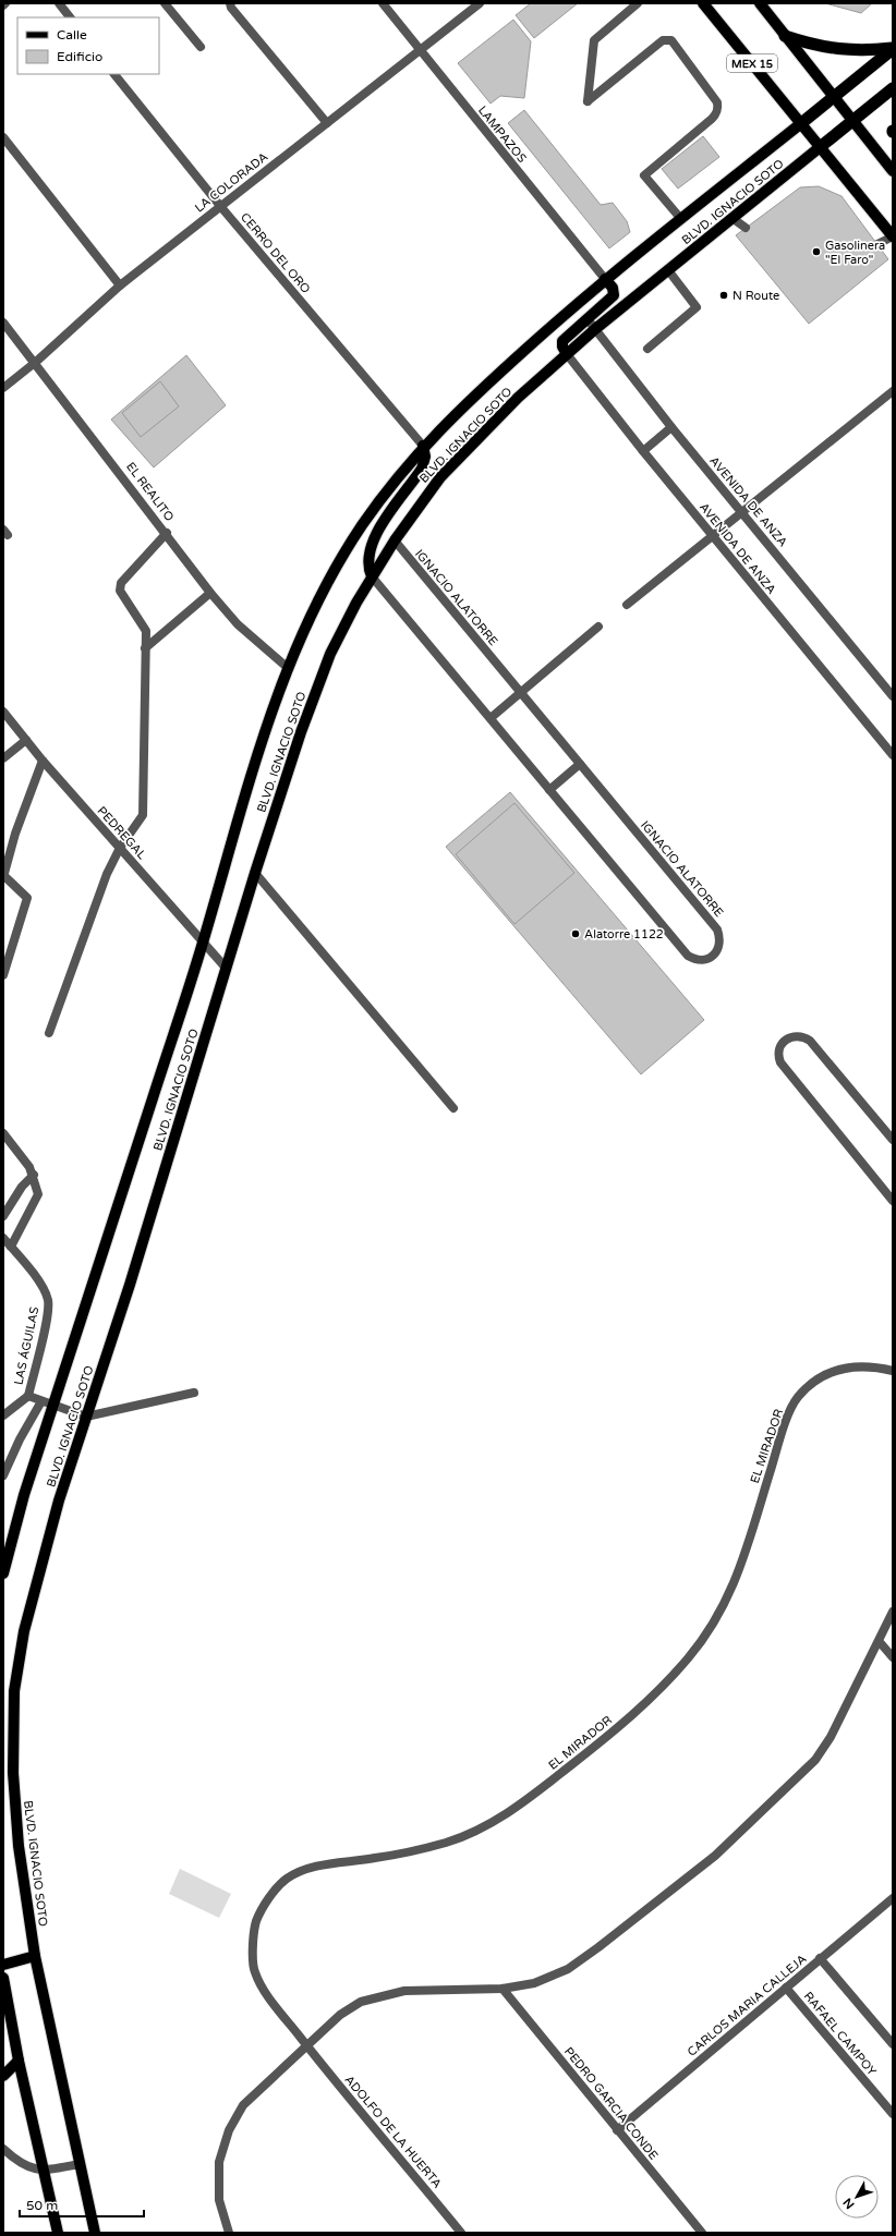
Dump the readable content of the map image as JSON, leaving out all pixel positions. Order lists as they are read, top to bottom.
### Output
{
  "streets": {
    "main road": ["MEX 15", "BLVD. IGNACIO SOTO"],
    "street": [
      "LAMPAZOS",
      "LA COLORADA",
      "CERRO DEL ORO",
      "EL REALITO",
      "AVENIDA DE ANZA",
      "IGNACIO ALATORRE",
      "PEDREGAL",
      "LAS ÁGUILAS",
      "EL MIRADOR",
      "CARLOS MARIA CALLEJA",
      "RAFAEL CAMPOY",
      "PEDRO GARCIA CONDE",
      "ADOLFO DE LA HUERTA"
    ]
  },
  "crossings": [
    ["MEX 15", "BLVD. IGNACIO SOTO"],
    ["LAMPAZOS", "LA COLORADA"],
    ["LAMPAZOS", "BLVD. IGNACIO SOTO"],
    ["LA COLORADA", "CERRO DEL ORO"],
    ["LA COLORADA", "EL REALITO"],
    ["BLVD. IGNACIO SOTO", "CERRO DEL ORO"],
    ["BLVD. IGNACIO SOTO", "EL REALITO"],
    ["BLVD. IGNACIO SOTO", "AVENIDA DE ANZA"],
    ["BLVD. IGNACIO SOTO", "IGNACIO ALATORRE"],
    ["BLVD. IGNACIO SOTO", "PEDREGAL"],
    ["EL MIRADOR", "ADOLFO DE LA HUERTA"],
    ["CARLOS MARIA CALLEJA", "RAFAEL CAMPOY"],
    ["CARLOS MARIA CALLEJA", "PEDRO GARCIA CONDE"]
  ],
  "places": ["Gasolinera \"El Faro\"", "N Route", "Alatorre 1122"],
  "legend": ["Calle", "Edificio"],
  "scale_bar": "50 m",
  "north": "bottom left"
}
